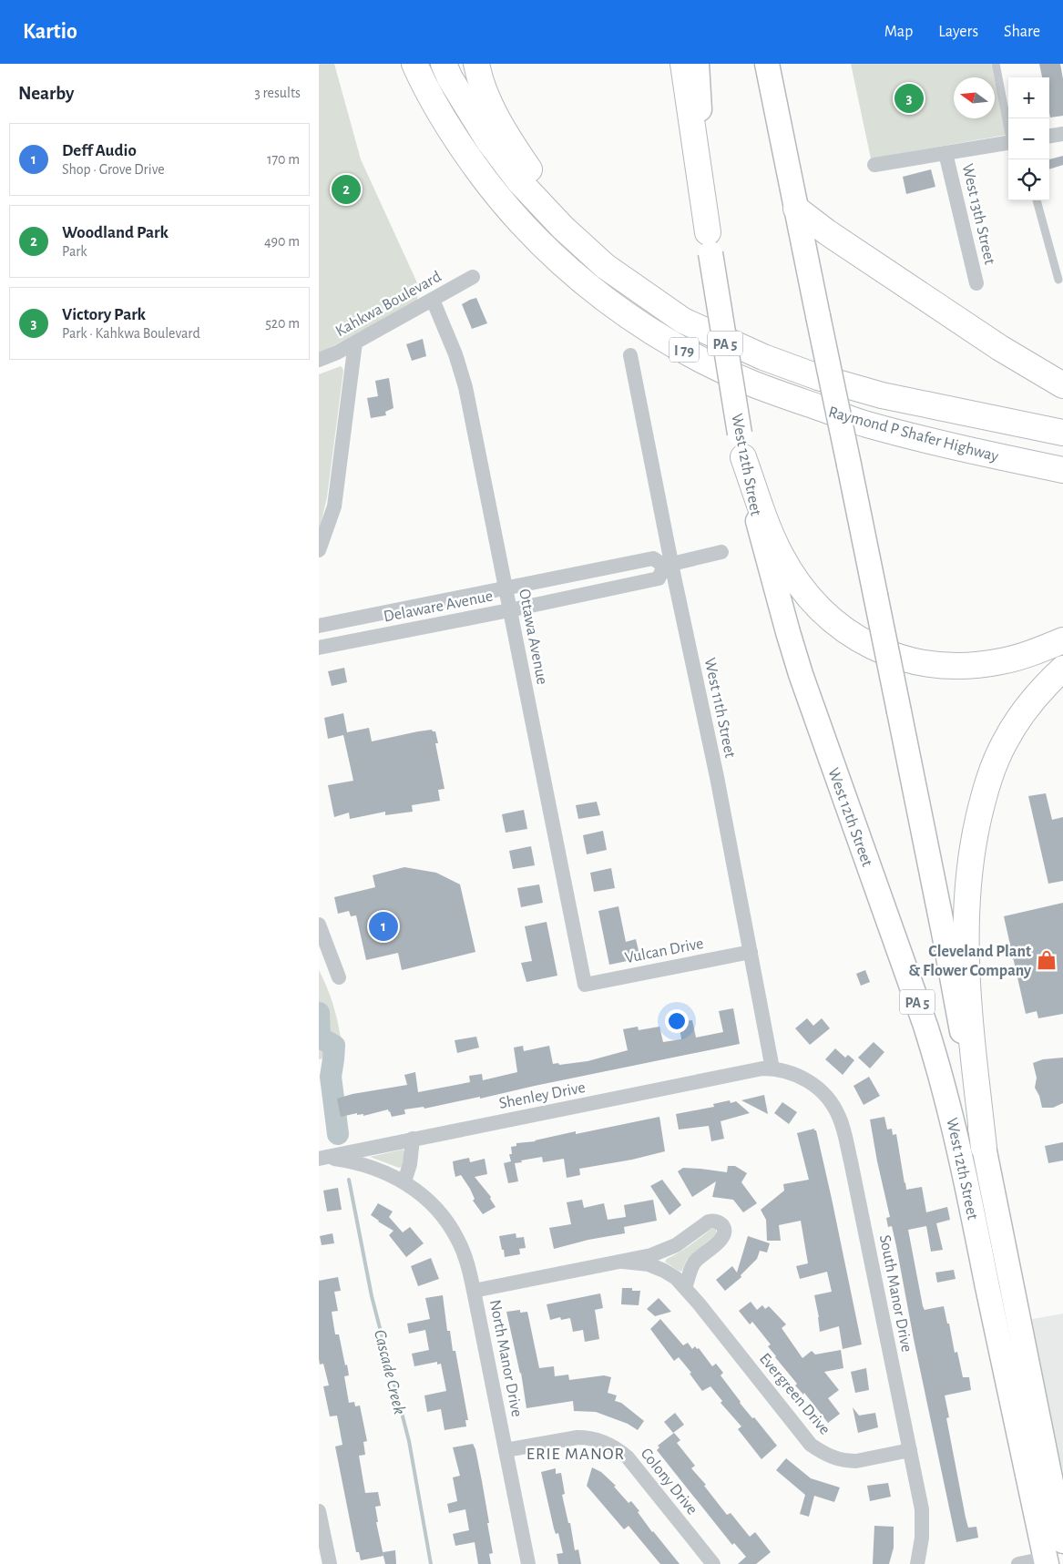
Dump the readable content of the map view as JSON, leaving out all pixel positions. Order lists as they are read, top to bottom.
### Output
{
  "streets": {
    "highway": ["I 79", "Raymond P Shafer Highway"],
    "main road": ["PA 5", "West 12th Street"],
    "street": [
      "West 13th Street",
      "Kahkwa Boulevard",
      "Delaware Avenue",
      "Ottawa Avenue",
      "West 11th Street",
      "Vulcan Drive",
      "Shenley Drive",
      "South Manor Drive",
      "North Manor Drive",
      "Evergreen Drive",
      "Colony Drive"
    ]
  },
  "crossings": [
    ["Kahkwa Boulevard", "Ottawa Avenue"],
    ["Delaware Avenue", "Ottawa Avenue"],
    ["Delaware Avenue", "West 11th Street"],
    ["Ottawa Avenue", "Vulcan Drive"],
    ["West 11th Street", "Vulcan Drive"],
    ["West 11th Street", "Shenley Drive"],
    ["West 11th Street", "South Manor Drive"],
    ["Shenley Drive", "South Manor Drive"],
    ["Shenley Drive", "North Manor Drive"],
    ["South Manor Drive", "Evergreen Drive"],
    ["North Manor Drive", "Evergreen Drive"],
    ["North Manor Drive", "Colony Drive"]
  ],
  "districts": ["ERIE MANOR"],
  "water": ["Cascade Creek"],
  "places": {
    "shop": ["Cleveland Plant & Flower Company"]
  },
  "north": "left",
  "page": {
    "header": "Kartio",
    "nav": ["Map", "Layers", "Share"],
    "heading": ["Nearby", "3 results"],
    "map_buttons": ["+", "−"],
    "pins": ["3", "2", "1"],
    "list": [
      {
        "mark": "1",
        "name": "Deff Audio",
        "note": "Shop · Grove Drive",
        "value": "170 m"
      },
      {
        "mark": "2",
        "name": "Woodland Park",
        "note": "Park",
        "value": "490 m"
      },
      {
        "mark": "3",
        "name": "Victory Park",
        "note": "Park · Kahkwa Boulevard",
        "value": "520 m"
      }
    ]
  }
}
